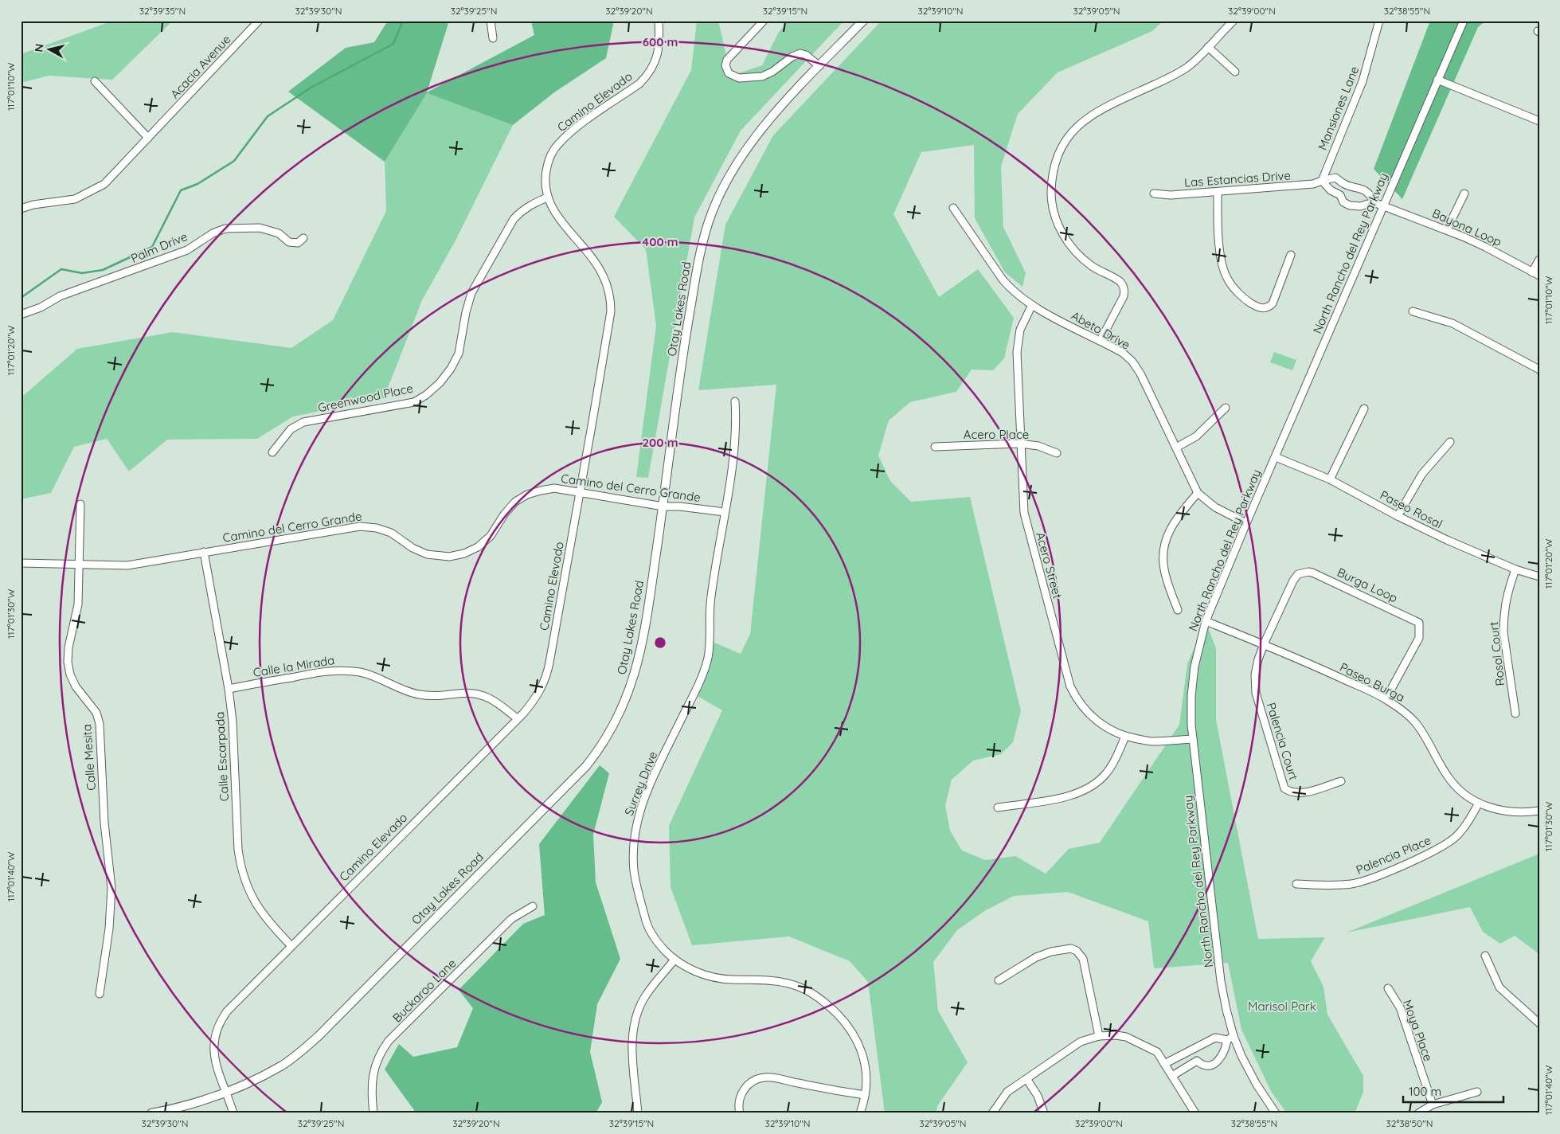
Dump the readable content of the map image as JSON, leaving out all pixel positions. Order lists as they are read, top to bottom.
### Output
{
  "streets": {
    "main road": ["Otay Lakes Road"],
    "street": [
      "Acacia Avenue",
      "Camino Elevado",
      "Mansiones Lane",
      "Las Estancias Drive",
      "Bayona Loop",
      "Palm Drive",
      "North Rancho del Rey Parkway",
      "Abeto Drive",
      "Greenwood Place",
      "Acero Place",
      "Camino del Cerro Grande",
      "Paseo Rosal",
      "Acero Street",
      "Burga Loop",
      "Rosal Court",
      "Calle la Mirada",
      "Paseo Burga",
      "Palencia Court",
      "Calle Escarpada",
      "Calle Mesita",
      "Surrey Drive",
      "Palencia Place",
      "Buckaroo Lane",
      "Moya Place"
    ]
  },
  "crossings": [
    ["Camino Elevado", "Otay Lakes Road"],
    ["Camino Elevado", "Greenwood Place"],
    ["Camino Elevado", "Camino del Cerro Grande"],
    ["Camino Elevado", "Calle la Mirada"],
    ["Camino Elevado", "Calle Escarpada"],
    ["Mansiones Lane", "Las Estancias Drive"],
    ["Las Estancias Drive", "Bayona Loop"],
    ["Las Estancias Drive", "North Rancho del Rey Parkway"],
    ["Bayona Loop", "North Rancho del Rey Parkway"],
    ["North Rancho del Rey Parkway", "Abeto Drive"],
    ["North Rancho del Rey Parkway", "Paseo Rosal"],
    ["North Rancho del Rey Parkway", "Acero Street"],
    ["North Rancho del Rey Parkway", "Paseo Burga"],
    ["Otay Lakes Road", "Camino del Cerro Grande"],
    ["Abeto Drive", "Acero Street"],
    ["Acero Place", "Acero Street"],
    ["Camino del Cerro Grande", "Calle Escarpada"],
    ["Camino del Cerro Grande", "Calle Mesita"],
    ["Camino del Cerro Grande", "Surrey Drive"],
    ["Paseo Rosal", "Rosal Court"],
    ["Burga Loop", "Paseo Burga"],
    ["Burga Loop", "Palencia Court"],
    ["Calle la Mirada", "Calle Escarpada"],
    ["Paseo Burga", "Palencia Court"],
    ["Paseo Burga", "Palencia Place"]
  ],
  "parks": ["Marisol Park"],
  "scale_bar": "100 m",
  "north": "left",
  "coordinates": [
    "32°39'35\"N",
    "32°39'30\"N",
    "32°39'25\"N",
    "32°39'20\"N",
    "32°39'15\"N",
    "32°39'10\"N",
    "32°39'05\"N",
    "32°39'00\"N",
    "32°38'55\"N",
    "117°01'10\"W",
    "117°01'20\"W",
    "117°01'30\"W",
    "117°01'40\"W",
    "32°38'50\"N"
  ],
  "rings": ["600 m", "400 m", "200 m"]
}
